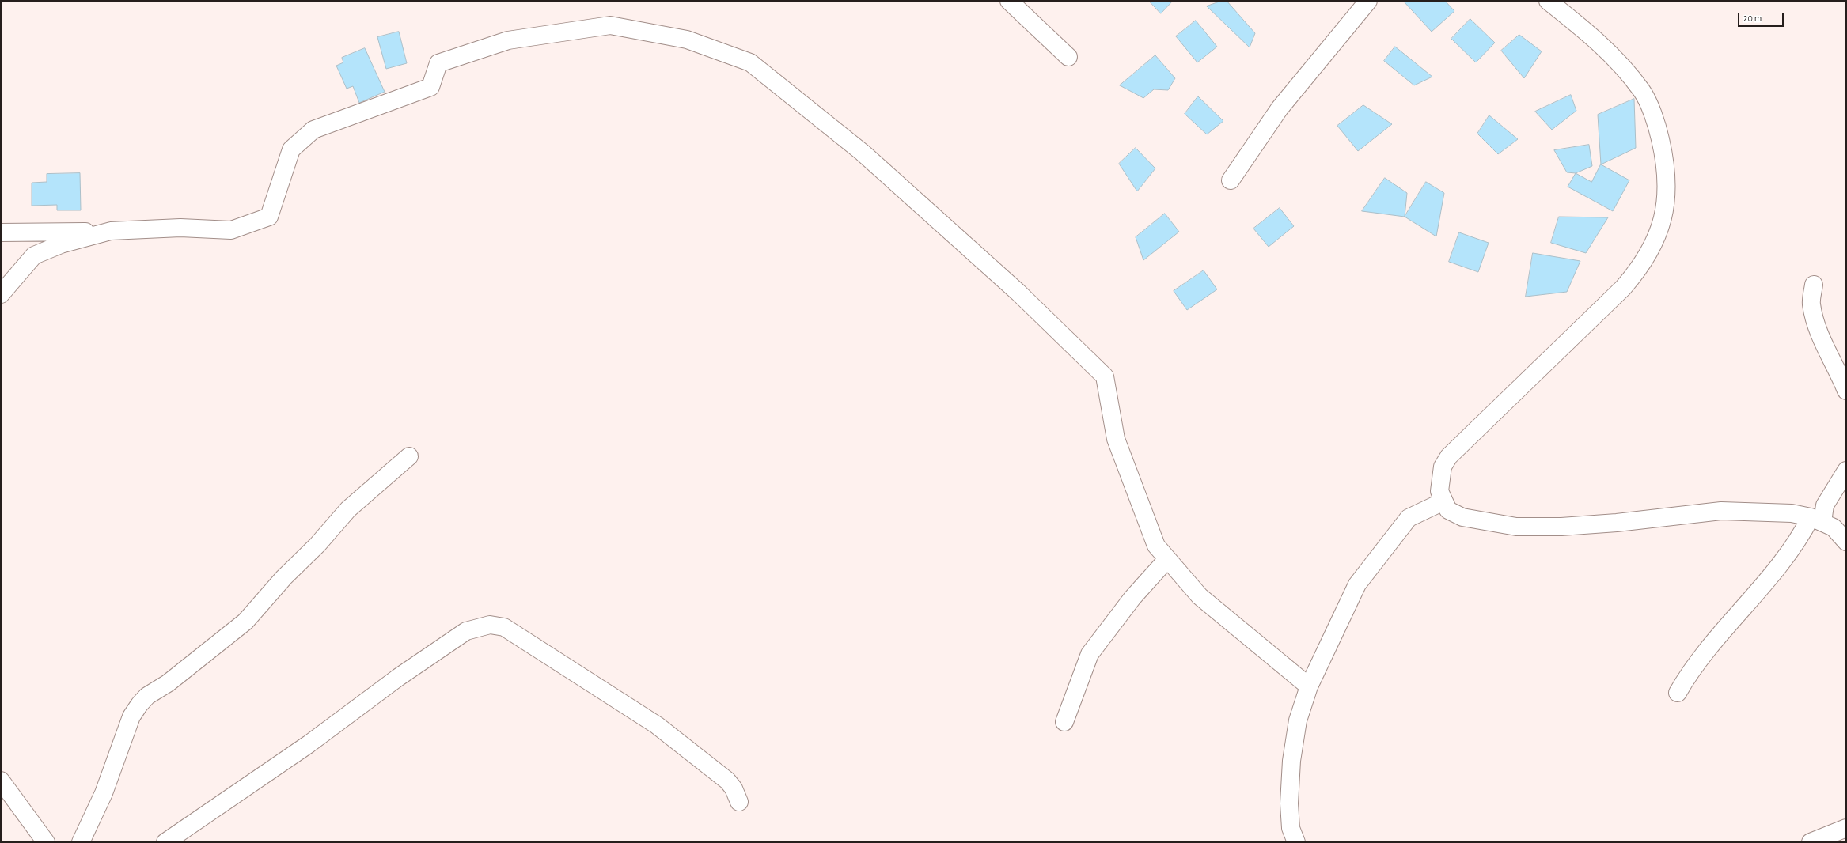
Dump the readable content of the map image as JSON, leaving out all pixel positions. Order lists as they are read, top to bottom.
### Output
{
  "scale_bar": "20 m"
}
